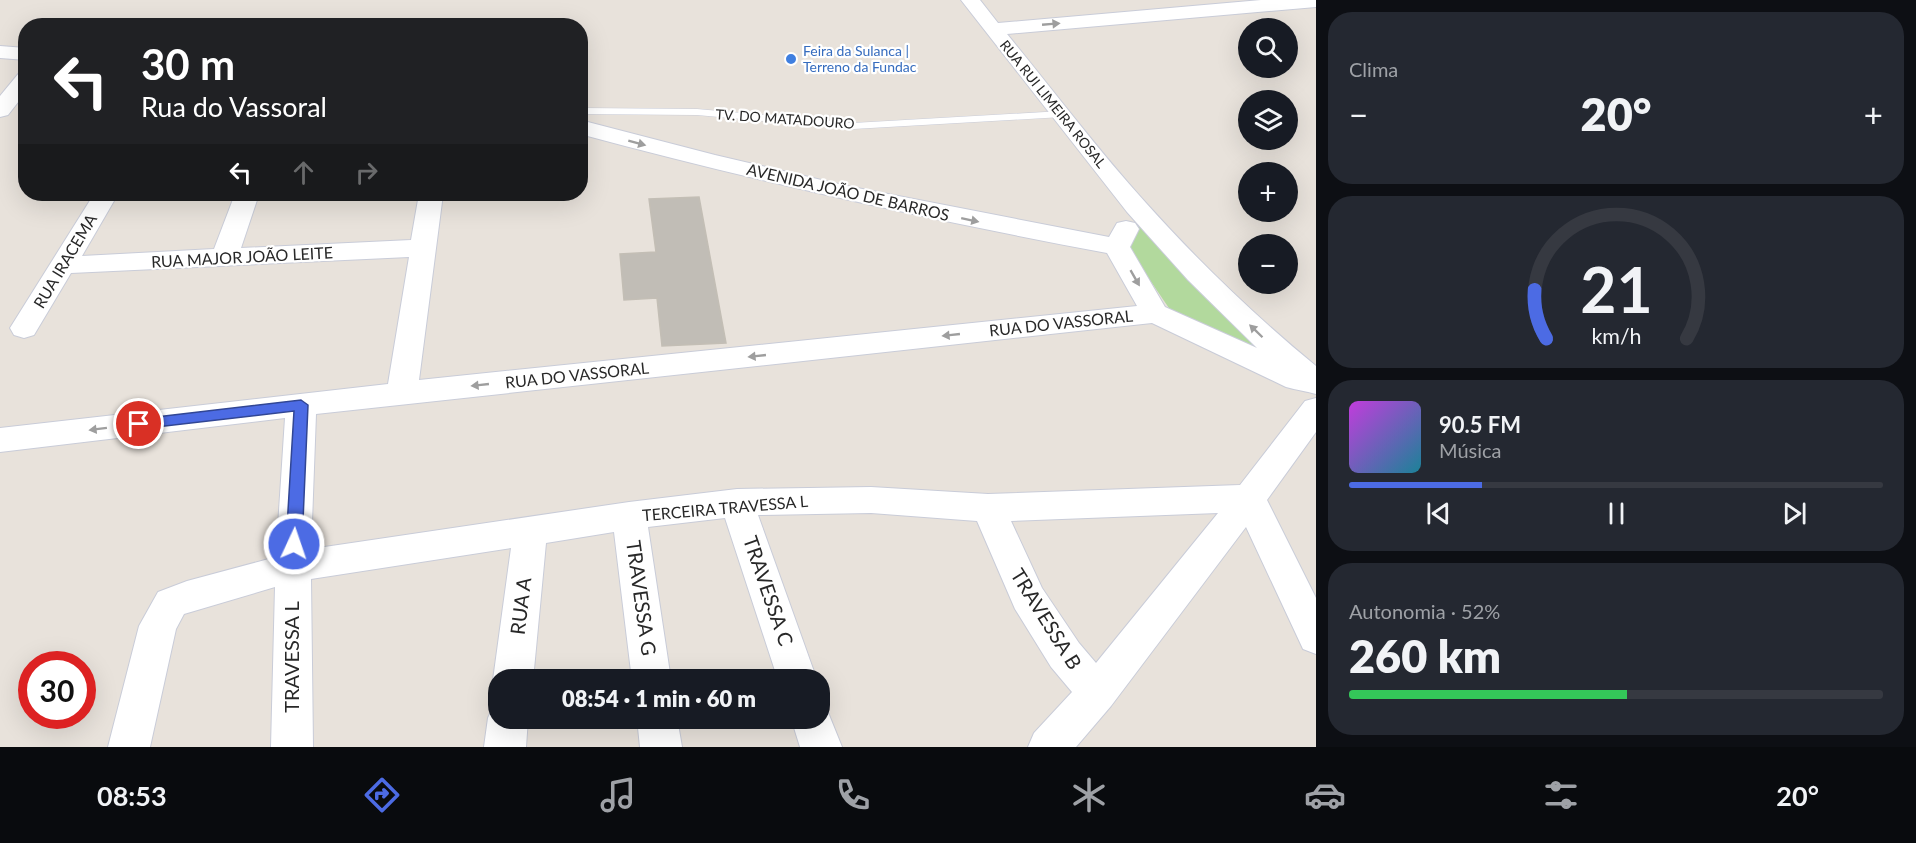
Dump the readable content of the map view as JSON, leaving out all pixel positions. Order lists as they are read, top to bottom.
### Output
{
  "streets": {
    "street": [
      "RUA RUI LIMEIRA ROSAL",
      "AVENIDA JOÃO DE BARROS",
      "RUA MAJOR JOÃO LEITE",
      "RUA IRACEMA",
      "RUA DO VASSORAL",
      "TERCEIRA TRAVESSA L",
      "TRAVESSA C",
      "TRAVESSA G",
      "RUA A",
      "TRAVESSA B",
      "TRAVESSA L"
    ],
    "lane": ["TV. DO MATADOURO"]
  },
  "crossings": [
    ["RUA RUI LIMEIRA ROSAL", "TV. DO MATADOURO"],
    ["RUA MAJOR JOÃO LEITE", "RUA IRACEMA"],
    ["RUA DO VASSORAL", "TRAVESSA L"],
    ["TERCEIRA TRAVESSA L", "TRAVESSA C"],
    ["TERCEIRA TRAVESSA L", "TRAVESSA G"],
    ["TERCEIRA TRAVESSA L", "RUA A"],
    ["TERCEIRA TRAVESSA L", "TRAVESSA B"],
    ["TERCEIRA TRAVESSA L", "TRAVESSA L"]
  ],
  "one_way": ["RUA DO VASSORAL"],
  "places": ["Feira da Sulanca | Terreno da Fundac"],
  "page": {
    "tile": [
      "Clima",
      ["Autonomia · 52%", "260 km"]
    ],
    "map_buttons": ["+", "−"],
    "turn": ["30 m", "Rua do Vassoral"],
    "heat": ["−", "20°", "+"],
    "song": ["90.5 FM", "Música"],
    "limit": "30",
    "trip": "08:54 · 1 min · 60 m",
    "tabs": ["08:53", "20°"],
    "gauge": ["21", "km/h"]
  }
}
